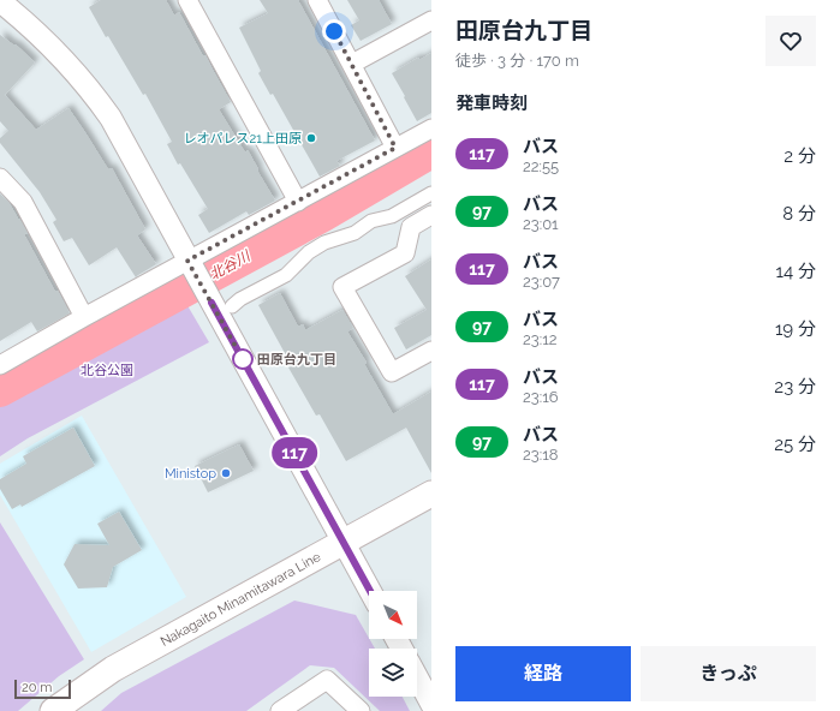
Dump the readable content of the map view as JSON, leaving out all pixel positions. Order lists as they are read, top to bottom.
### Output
{
  "streets": {
    "main road": ["Nakagaito Minamitawara Line"]
  },
  "water": ["北谷川"],
  "parks": ["北谷公園"],
  "places": ["レオパレス21上田原", "田原台九丁目", "Ministop"],
  "lines": ["bus line 117"],
  "scale_bar": "20 m",
  "north": "bottom right",
  "page": {
    "on_map": "117",
    "heading": [
      ["田原台九丁目", "徒歩 · 3 分 · 170 m"],
      "発車時刻"
    ],
    "list": [
      {
        "mark": "117",
        "name": "バス",
        "note": "22:55",
        "value": "2 分"
      },
      {
        "mark": "97",
        "name": "バス",
        "note": "23:01",
        "value": "8 分"
      },
      {
        "mark": "117",
        "name": "バス",
        "note": "23:07",
        "value": "14 分"
      },
      {
        "mark": "97",
        "name": "バス",
        "note": "23:12",
        "value": "19 分"
      },
      {
        "mark": "117",
        "name": "バス",
        "note": "23:16",
        "value": "23 分"
      },
      {
        "mark": "97",
        "name": "バス",
        "note": "23:18",
        "value": "25 分"
      }
    ],
    "buttons": ["経路", "きっぷ"],
    "scale": "20 m"
  }
}
